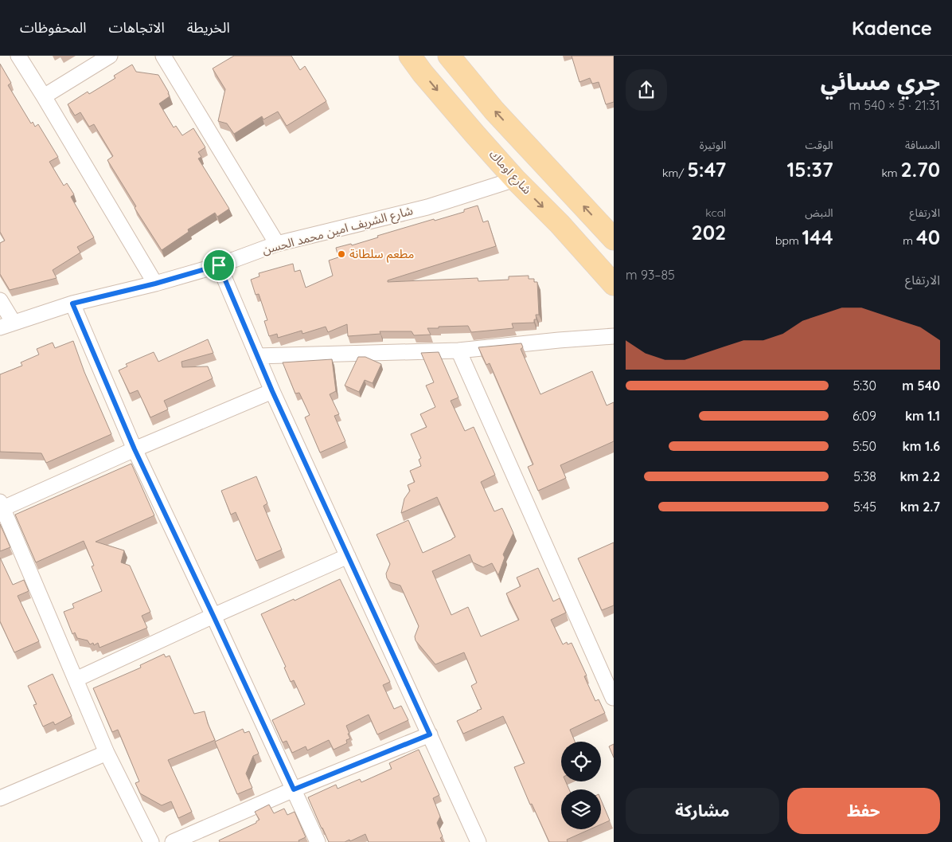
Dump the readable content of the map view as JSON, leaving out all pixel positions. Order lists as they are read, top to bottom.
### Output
{
  "streets": {
    "main road": ["شارع اوماك"],
    "street": ["شارع الشريف امين محمد الحسن"]
  },
  "crossings": [
    ["شارع اوماك", "شارع الشريف امين محمد الحسن"]
  ],
  "places": ["مطعم سلطانة"],
  "page": {
    "header": "Kadence",
    "nav": ["الخريطة", "الاتجاهات", "المحفوظات"],
    "heading": ["جري مسائي", "21:31 · 5 × 540 m"],
    "stats": [
      ["المسافة", "2.70 km"],
      ["الوقت", "15:37"],
      ["الوتيرة", "5:47 /km"],
      ["الارتفاع", "40 m"],
      ["النبض", "144 bpm"],
      ["kcal", "202"]
    ],
    "chart": ["الارتفاع", "85–93 m"],
    "list": [
      {
        "name": "540 m",
        "note": "5:30"
      },
      {
        "name": "1.1 km",
        "note": "6:09"
      },
      {
        "name": "1.6 km",
        "note": "5:50"
      },
      {
        "name": "2.2 km",
        "note": "5:38"
      },
      {
        "name": "2.7 km",
        "note": "5:45"
      }
    ],
    "buttons": ["حفظ", "مشاركة"]
  }
}
